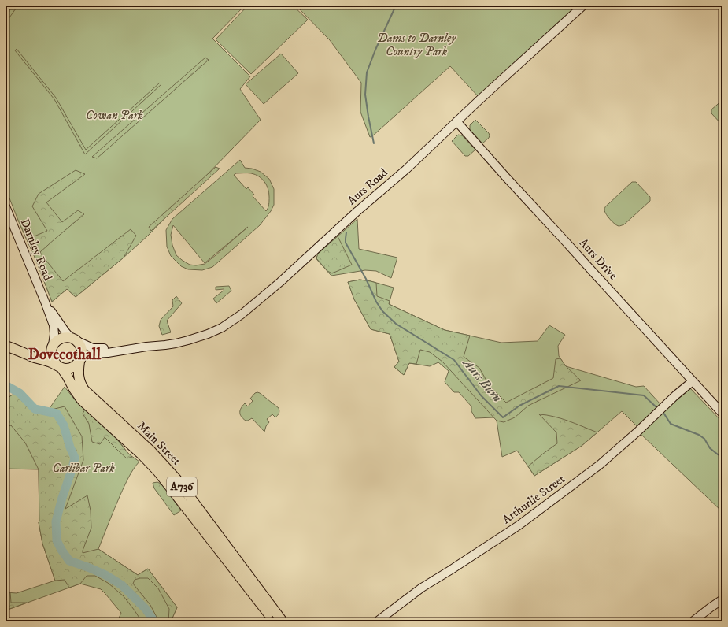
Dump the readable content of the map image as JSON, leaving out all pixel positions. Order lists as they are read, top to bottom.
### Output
{
  "streets": {
    "main road": ["Main Street", "A736"],
    "street": [
      "Aurs Road",
      "Darnley Road",
      "Aurs Drive",
      "Arthurlie Street"
    ]
  },
  "crossings": [
    ["Aurs Road", "Darnley Road"],
    ["Aurs Road", "Aurs Drive"],
    ["Aurs Road", "Main Street"],
    ["Darnley Road", "Main Street"],
    ["Aurs Drive", "Arthurlie Street"]
  ],
  "districts": ["Dovecothall"],
  "water": ["Aurs Burn"],
  "parks": ["Dams to Darnley Country Park", "Cowan Park", "Carlibar Park"]
}
